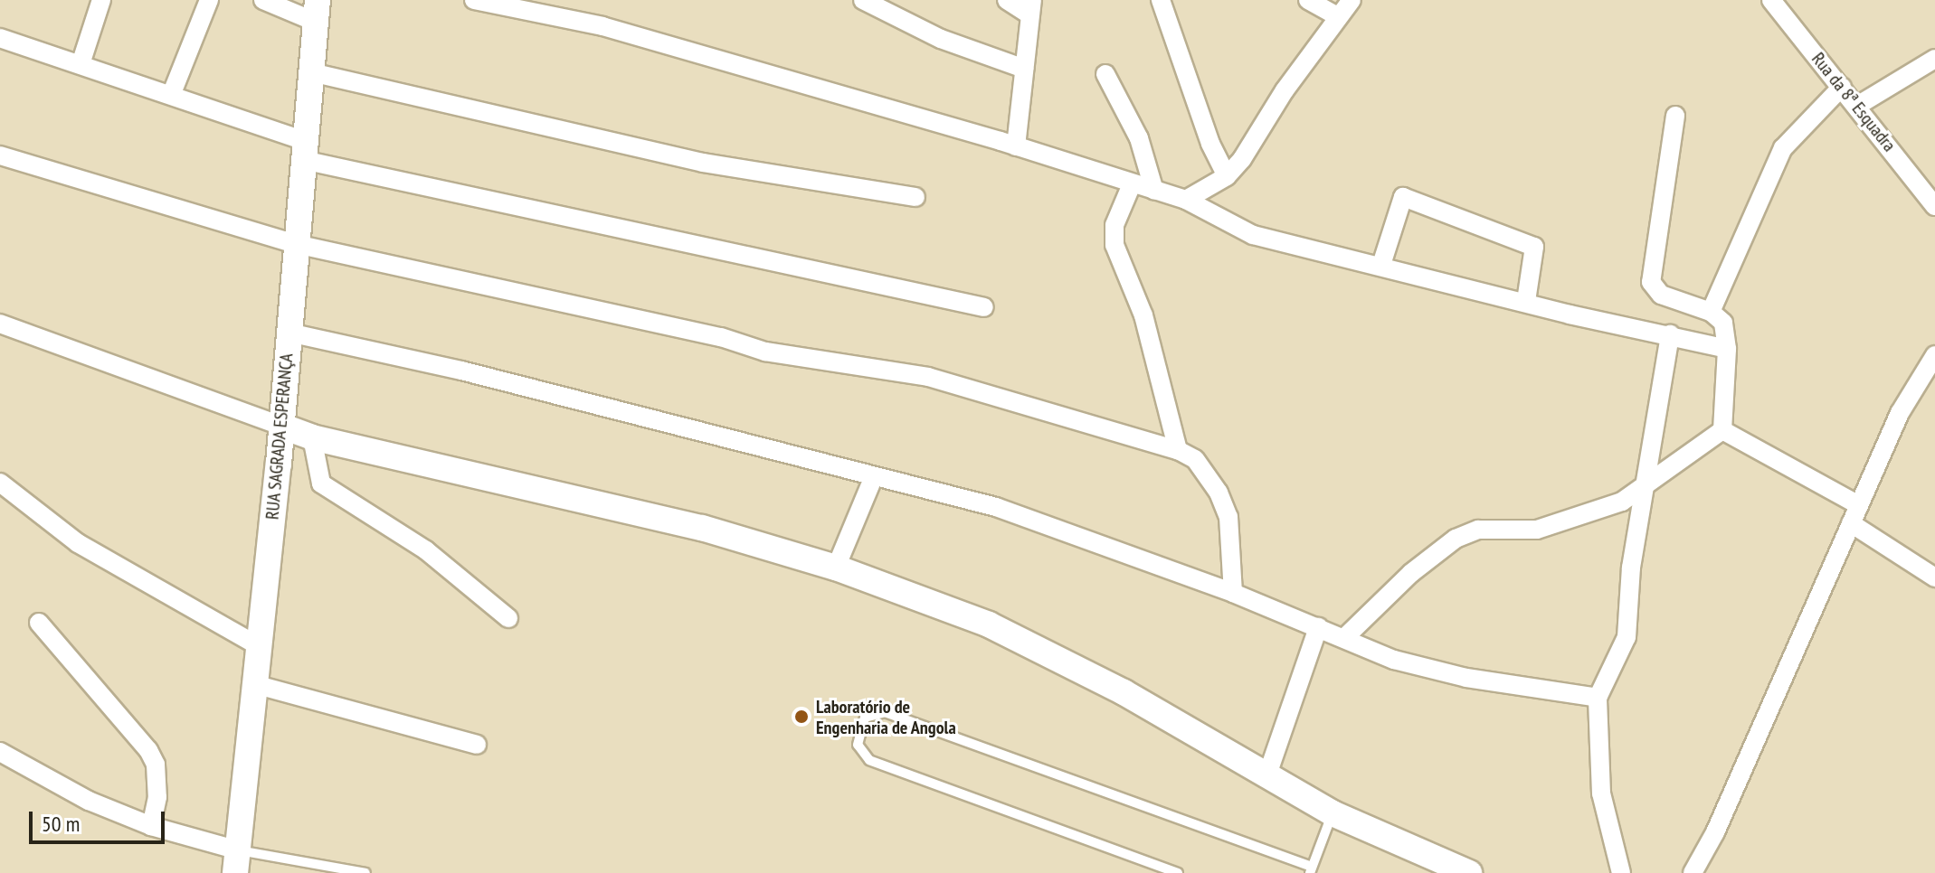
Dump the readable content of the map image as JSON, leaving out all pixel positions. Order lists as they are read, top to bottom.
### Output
{
  "streets": {
    "street": ["Rua da 8ª Esquadra", "RUA SAGRADA ESPERANÇA"]
  },
  "places": ["Laboratório de Engenharia de Angola"],
  "scale_bar": "50 m"
}
